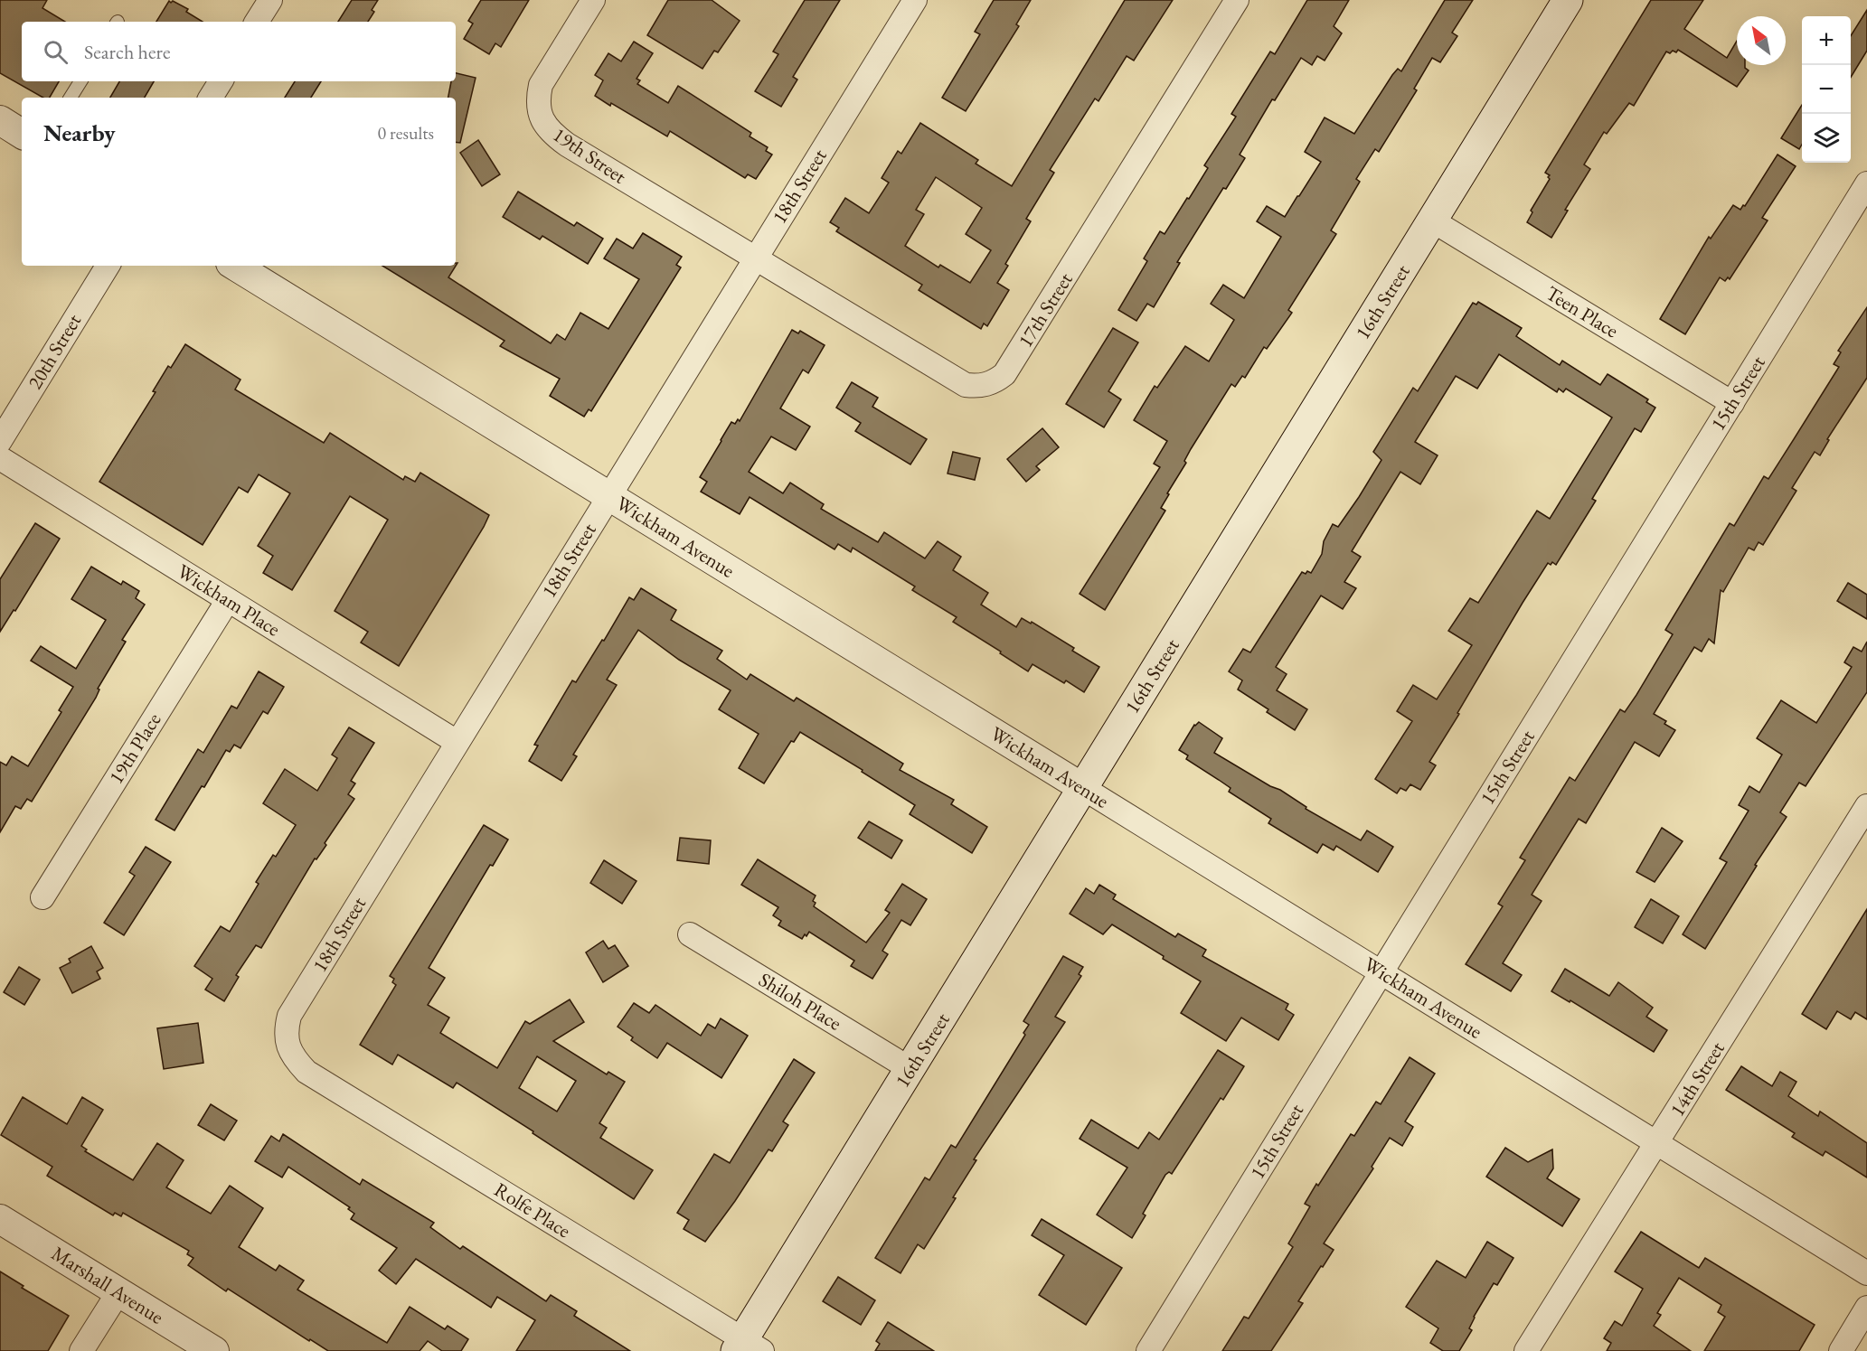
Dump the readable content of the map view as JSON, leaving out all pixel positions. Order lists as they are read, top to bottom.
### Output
{
  "streets": {
    "main road": ["16th Street"],
    "street": [
      "19th Street",
      "18th Street",
      "17th Street",
      "Teen Place",
      "20th Street",
      "15th Street",
      "Wickham Avenue",
      "Wickham Place",
      "19th Place",
      "Shiloh Place",
      "14th Street",
      "Rolfe Place",
      "Marshall Avenue"
    ]
  },
  "crossings": [
    ["19th Street", "18th Street"],
    ["19th Street", "17th Street"],
    ["18th Street", "17th Street"],
    ["18th Street", "Wickham Avenue"],
    ["18th Street", "Wickham Place"],
    ["18th Street", "Rolfe Place"],
    ["16th Street", "Teen Place"],
    ["16th Street", "Wickham Avenue"],
    ["16th Street", "Shiloh Place"],
    ["16th Street", "Rolfe Place"],
    ["Teen Place", "15th Street"],
    ["15th Street", "Wickham Avenue"],
    ["Wickham Avenue", "14th Street"],
    ["Wickham Place", "19th Place"]
  ],
  "north": "top left",
  "page": {
    "map_buttons": ["+", "−"],
    "search": "Search here",
    "heading": ["Nearby", "0 results"]
  }
}
